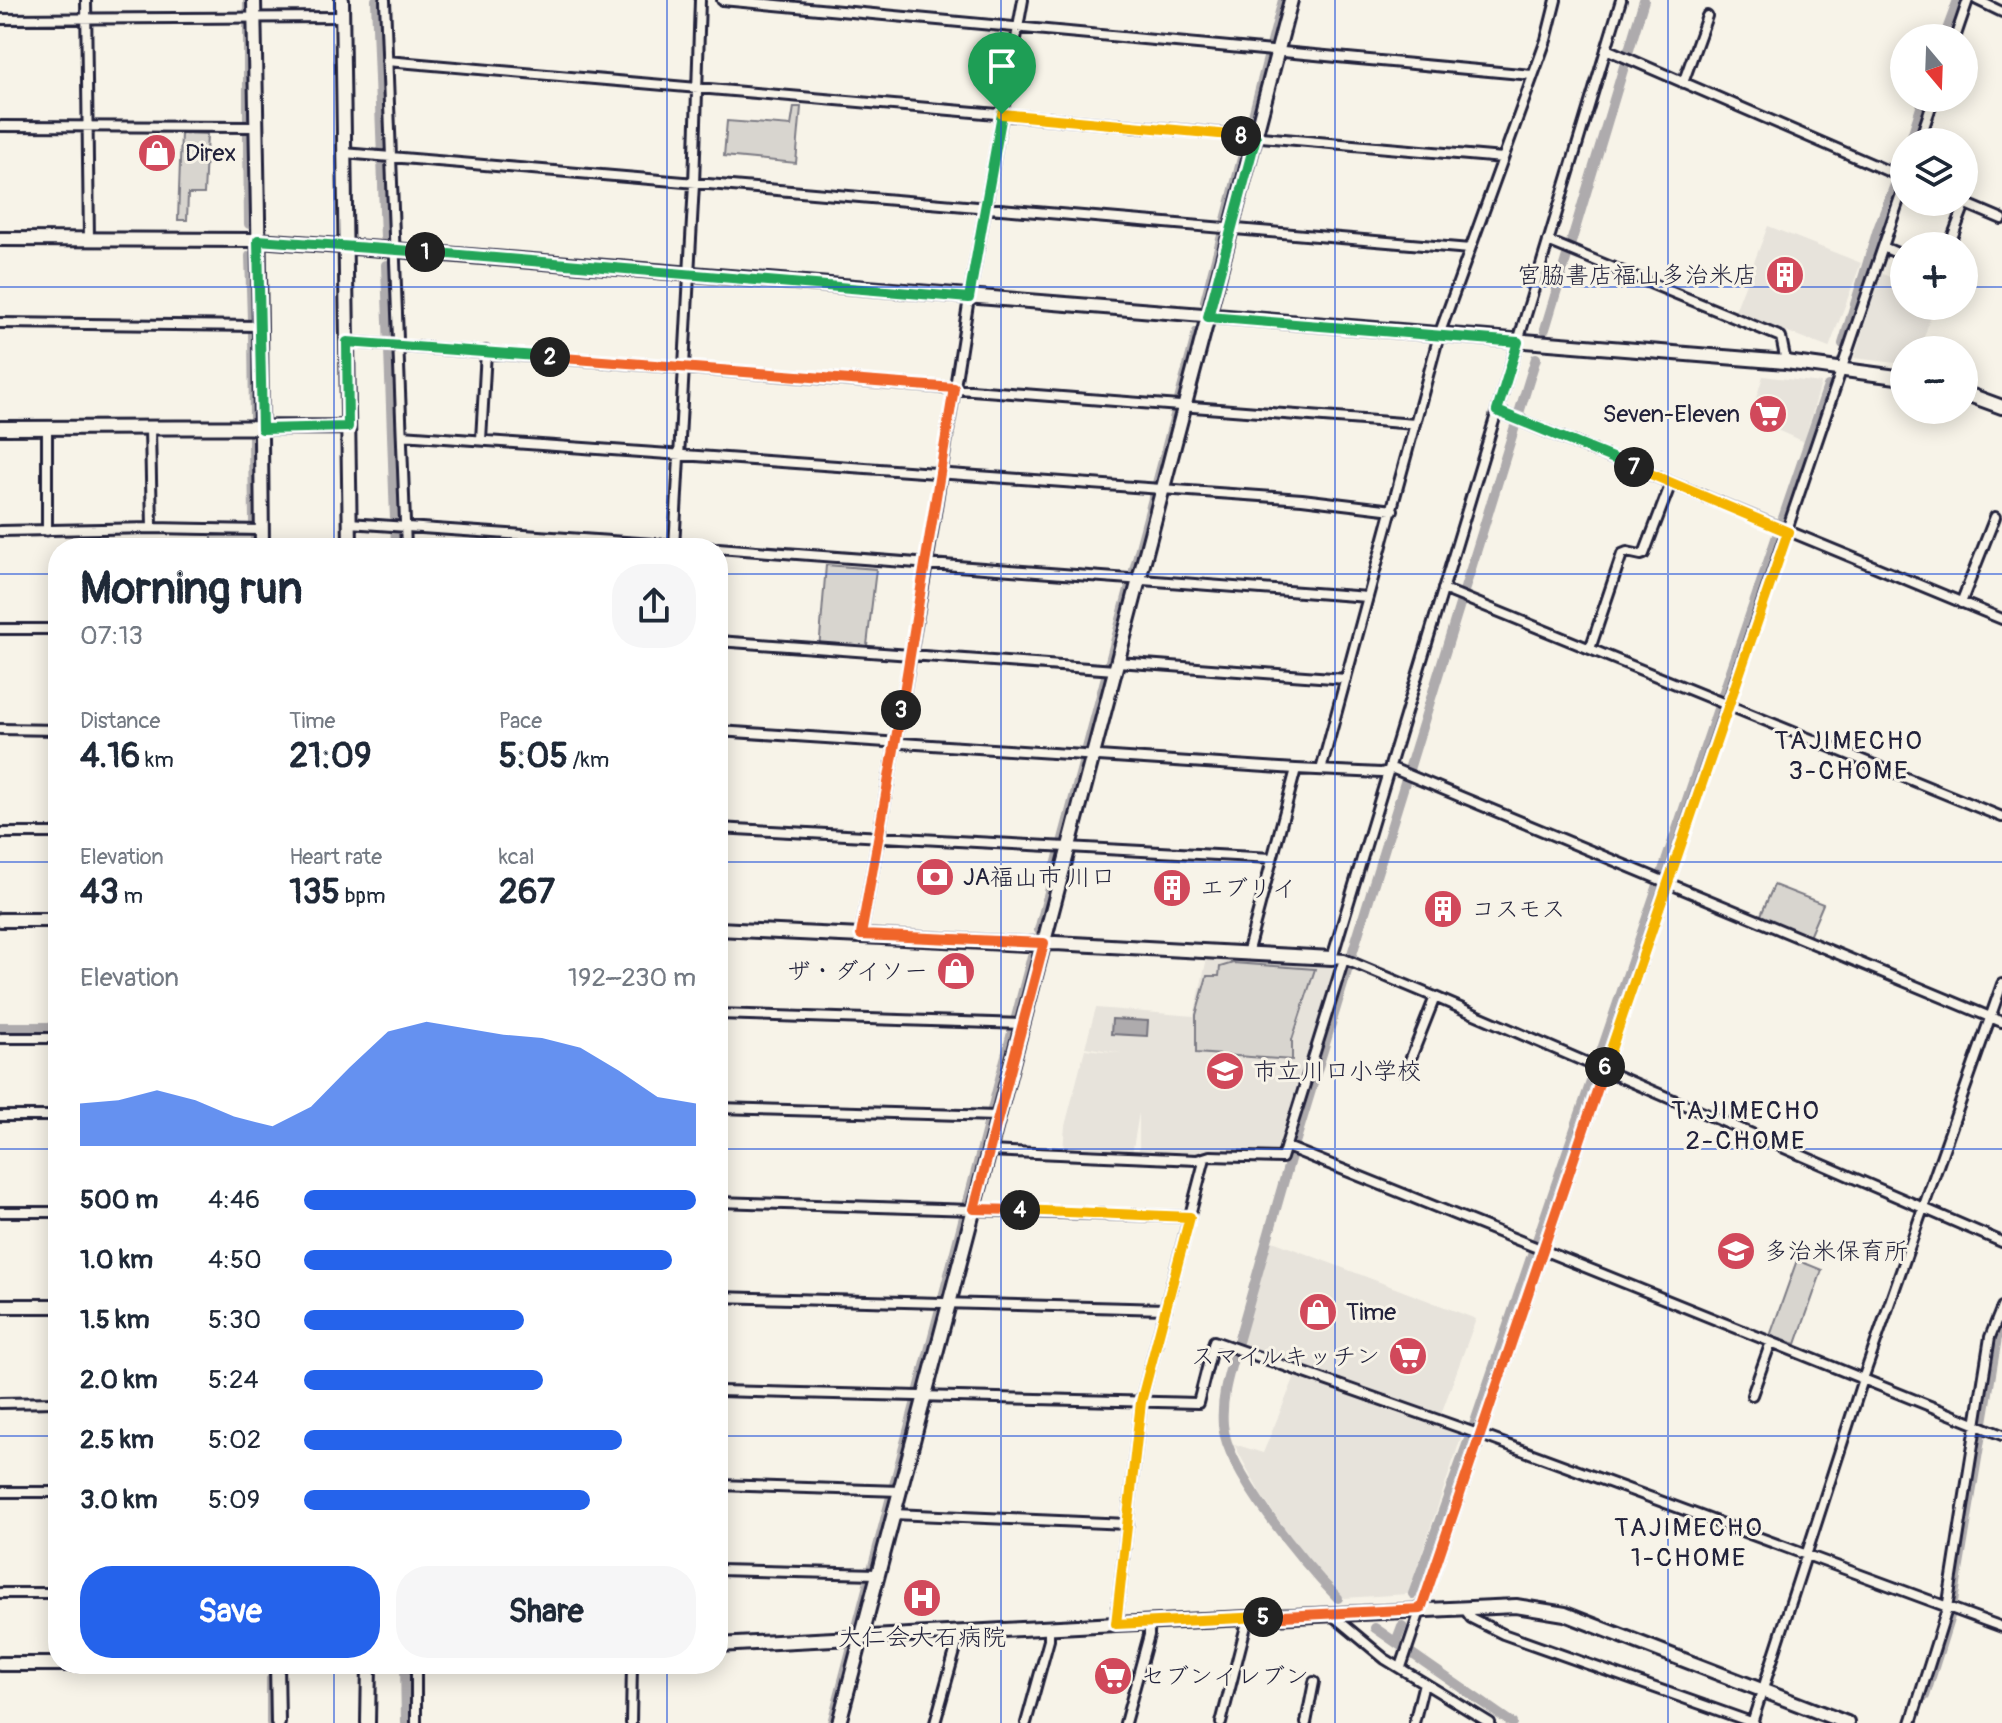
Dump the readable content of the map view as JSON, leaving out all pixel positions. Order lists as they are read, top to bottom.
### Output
{
  "districts": ["TAJIMECHO 3-CHOME", "TAJIMECHO 2-CHOME", "TAJIMECHO 1-CHOME"],
  "places": {
    "shop": ["Direx", "ザ・ダイソー", "Time"],
    "building": ["宮脇書店福山多治米店", "エブリイ", "コスモス"],
    "supermarket": ["Seven-Eleven", "スマイルキッチン", "セブンイレブン"],
    "bank": ["JA福山市 川口"],
    "school or university": ["市立川口小学校", "多治米保育所"],
    "hospital": ["大仁会大石病院"]
  },
  "north": "bottom",
  "page": {
    "map_buttons": ["+", "−"],
    "pins": [
      "8",
      "1",
      "2",
      "7",
      "3",
      "6",
      "4",
      "5"
    ],
    "heading": ["Morning run", "07:13"],
    "stats": [
      ["Distance", "4.16 km"],
      ["Time", "21:09"],
      ["Pace", "5:05 /km"],
      ["Elevation", "43 m"],
      ["Heart rate", "135 bpm"],
      ["kcal", "267"]
    ],
    "chart": ["Elevation", "192–230 m"],
    "list": [
      {
        "name": "500 m",
        "note": "4:46"
      },
      {
        "name": "1.0 km",
        "note": "4:50"
      },
      {
        "name": "1.5 km",
        "note": "5:30"
      },
      {
        "name": "2.0 km",
        "note": "5:24"
      },
      {
        "name": "2.5 km",
        "note": "5:02"
      },
      {
        "name": "3.0 km",
        "note": "5:09"
      }
    ],
    "buttons": ["Save", "Share"]
  }
}
